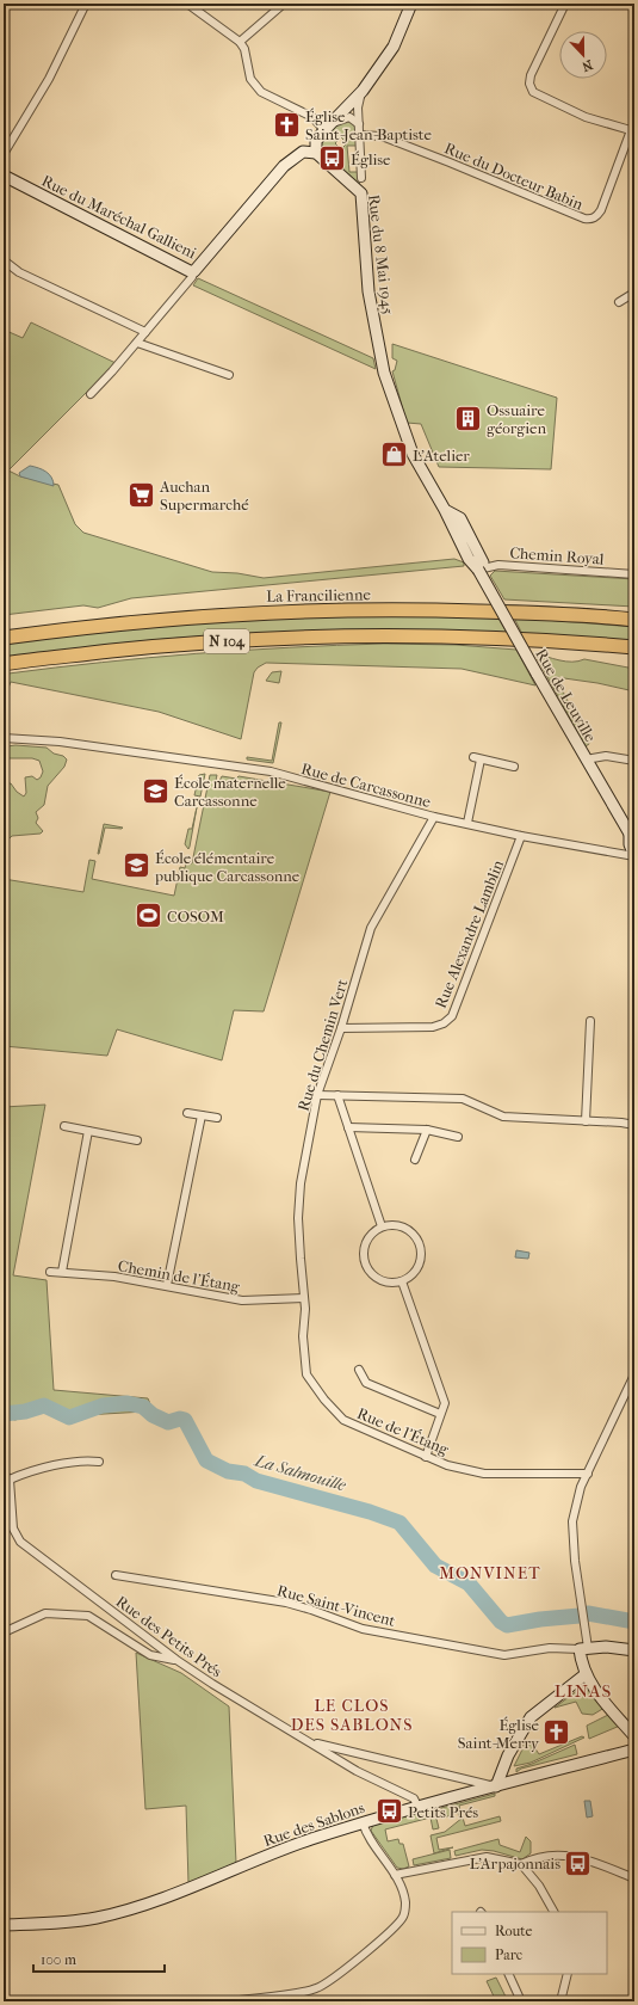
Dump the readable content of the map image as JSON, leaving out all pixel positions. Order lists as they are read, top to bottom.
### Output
{
  "streets": {
    "highway": ["La Francilienne", "N 104"],
    "street": [
      "Rue du Docteur Babin",
      "Rue du Maréchal Gallieni",
      "Rue du 8 Mai 1945",
      "Chemin Royal",
      "Rue de Leuville",
      "Rue de Carcassonne",
      "Rue Alexandre Lamblin",
      "Rue du Chemin Vert",
      "Chemin de l'Étang",
      "Rue de l'Étang",
      "Rue Saint-Vincent",
      "Rue des Petits Prés",
      "Rue des Sablons"
    ]
  },
  "crossings": [
    ["Rue du Docteur Babin", "Rue du 8 Mai 1945"],
    ["Rue du Maréchal Gallieni", "Rue du 8 Mai 1945"],
    ["Rue du 8 Mai 1945", "Chemin Royal"],
    ["Rue du 8 Mai 1945", "Rue de Leuville"],
    ["Chemin Royal", "Rue de Leuville"],
    ["Rue de Leuville", "Rue de Carcassonne"],
    ["Rue de Carcassonne", "Rue Alexandre Lamblin"],
    ["Rue de Carcassonne", "Rue du Chemin Vert"],
    ["Rue Alexandre Lamblin", "Rue du Chemin Vert"],
    ["Rue du Chemin Vert", "Chemin de l'Étang"],
    ["Rue du Chemin Vert", "Rue de l'Étang"],
    ["Chemin de l'Étang", "Rue de l'Étang"],
    ["Rue des Petits Prés", "Rue des Sablons"]
  ],
  "districts": ["MONVINET", "LINAS", "LE CLOS DES SABLONS"],
  "water": ["La Salmouille"],
  "places": {
    "church": ["Église Saint-Jean-Baptiste", "Église Saint-Merry"],
    "bus stop": ["Église", "Petits Prés", "L'Arpajonnais"],
    "building": ["Ossuaire géorgien"],
    "shop": ["L’Atelier"],
    "supermarket": ["Auchan Supermarché"],
    "school or university": ["École maternelle Carcassonne", "École élémentaire publique Carcassonne"],
    "sports": ["COSOM"]
  },
  "legend": ["Route", "Parc"],
  "scale_bar": "100 m",
  "north": "bottom"
}
